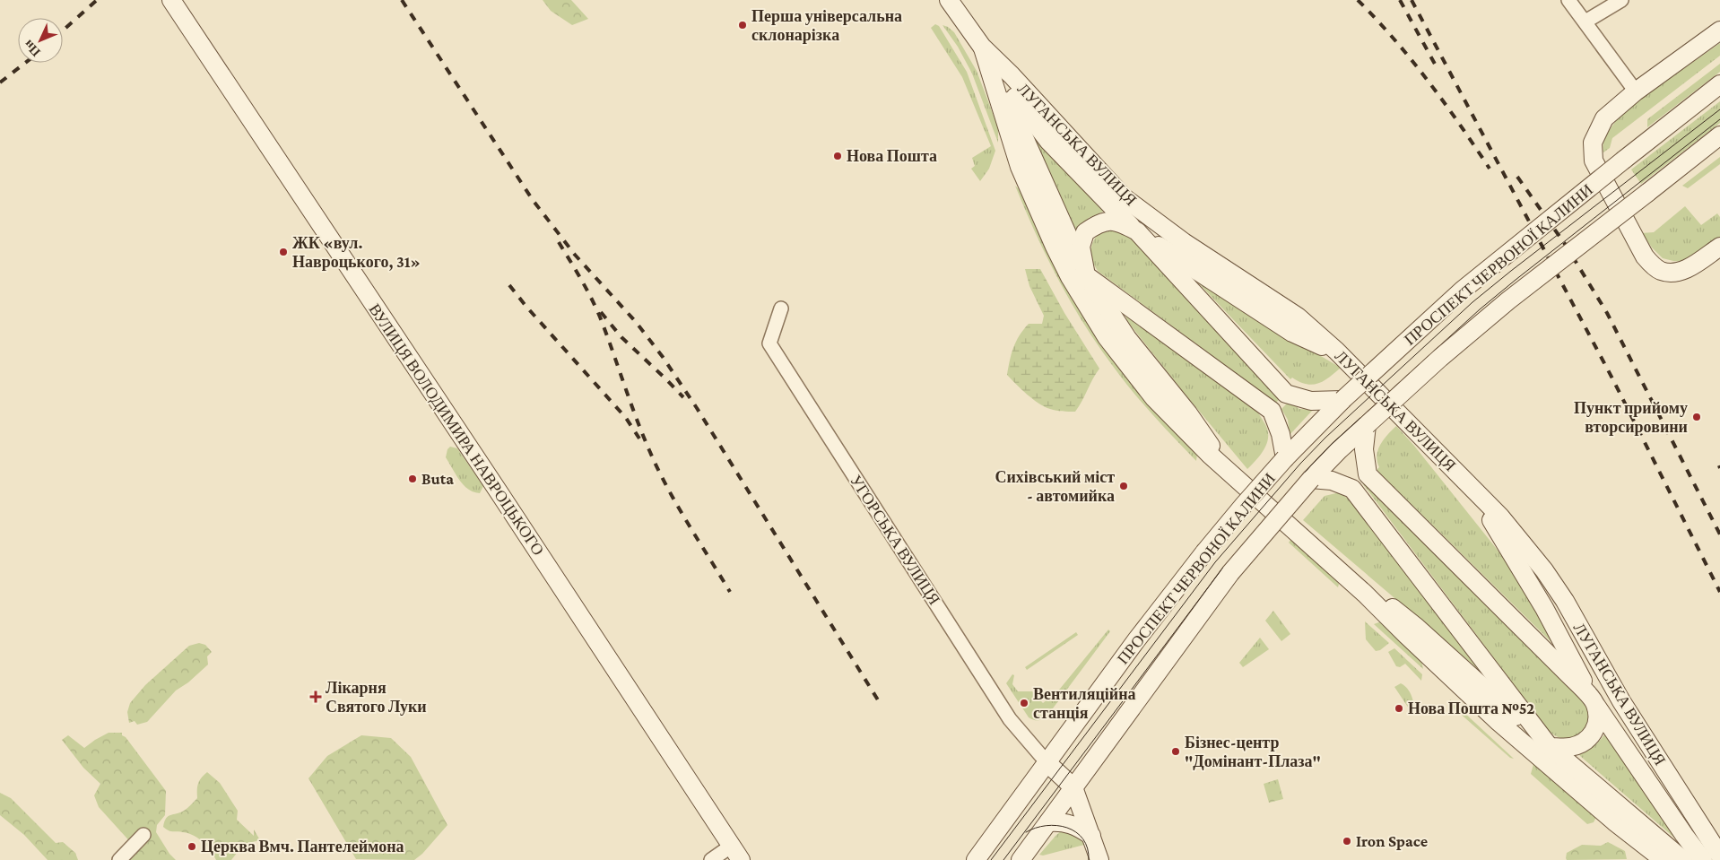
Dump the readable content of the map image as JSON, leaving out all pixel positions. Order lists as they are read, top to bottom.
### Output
{
  "streets": {
    "main road": ["ЛУГАНСЬКА ВУЛИЦЯ", "ПРОСПЕКТ ЧЕРВОНОЇ КАЛИНИ", "ВУЛИЦЯ ВОЛОДИМИРА НАВРОЦЬКОГО"],
    "street": ["УГОРСЬКА ВУЛИЦЯ"]
  },
  "crossings": [
    ["ПРОСПЕКТ ЧЕРВОНОЇ КАЛИНИ", "УГОРСЬКА ВУЛИЦЯ"]
  ],
  "places": {
    "other": [
      "Перша універсальна склонарізка",
      "Нова Пошта",
      "ЖК «вул. Навроцького, 31»",
      "Пункт прийому вторсировини",
      "Buta",
      "Сихівський міст - автомийка",
      "Вентиляційна станція",
      "Нова Пошта №52",
      "Бізнес-центр \"Домінант-Плаза\"",
      "Iron Space",
      "Церква Вмч. Пантелеймона"
    ],
    "health": ["Лікарня Святого Луки"]
  },
  "north": "bottom left"
}
